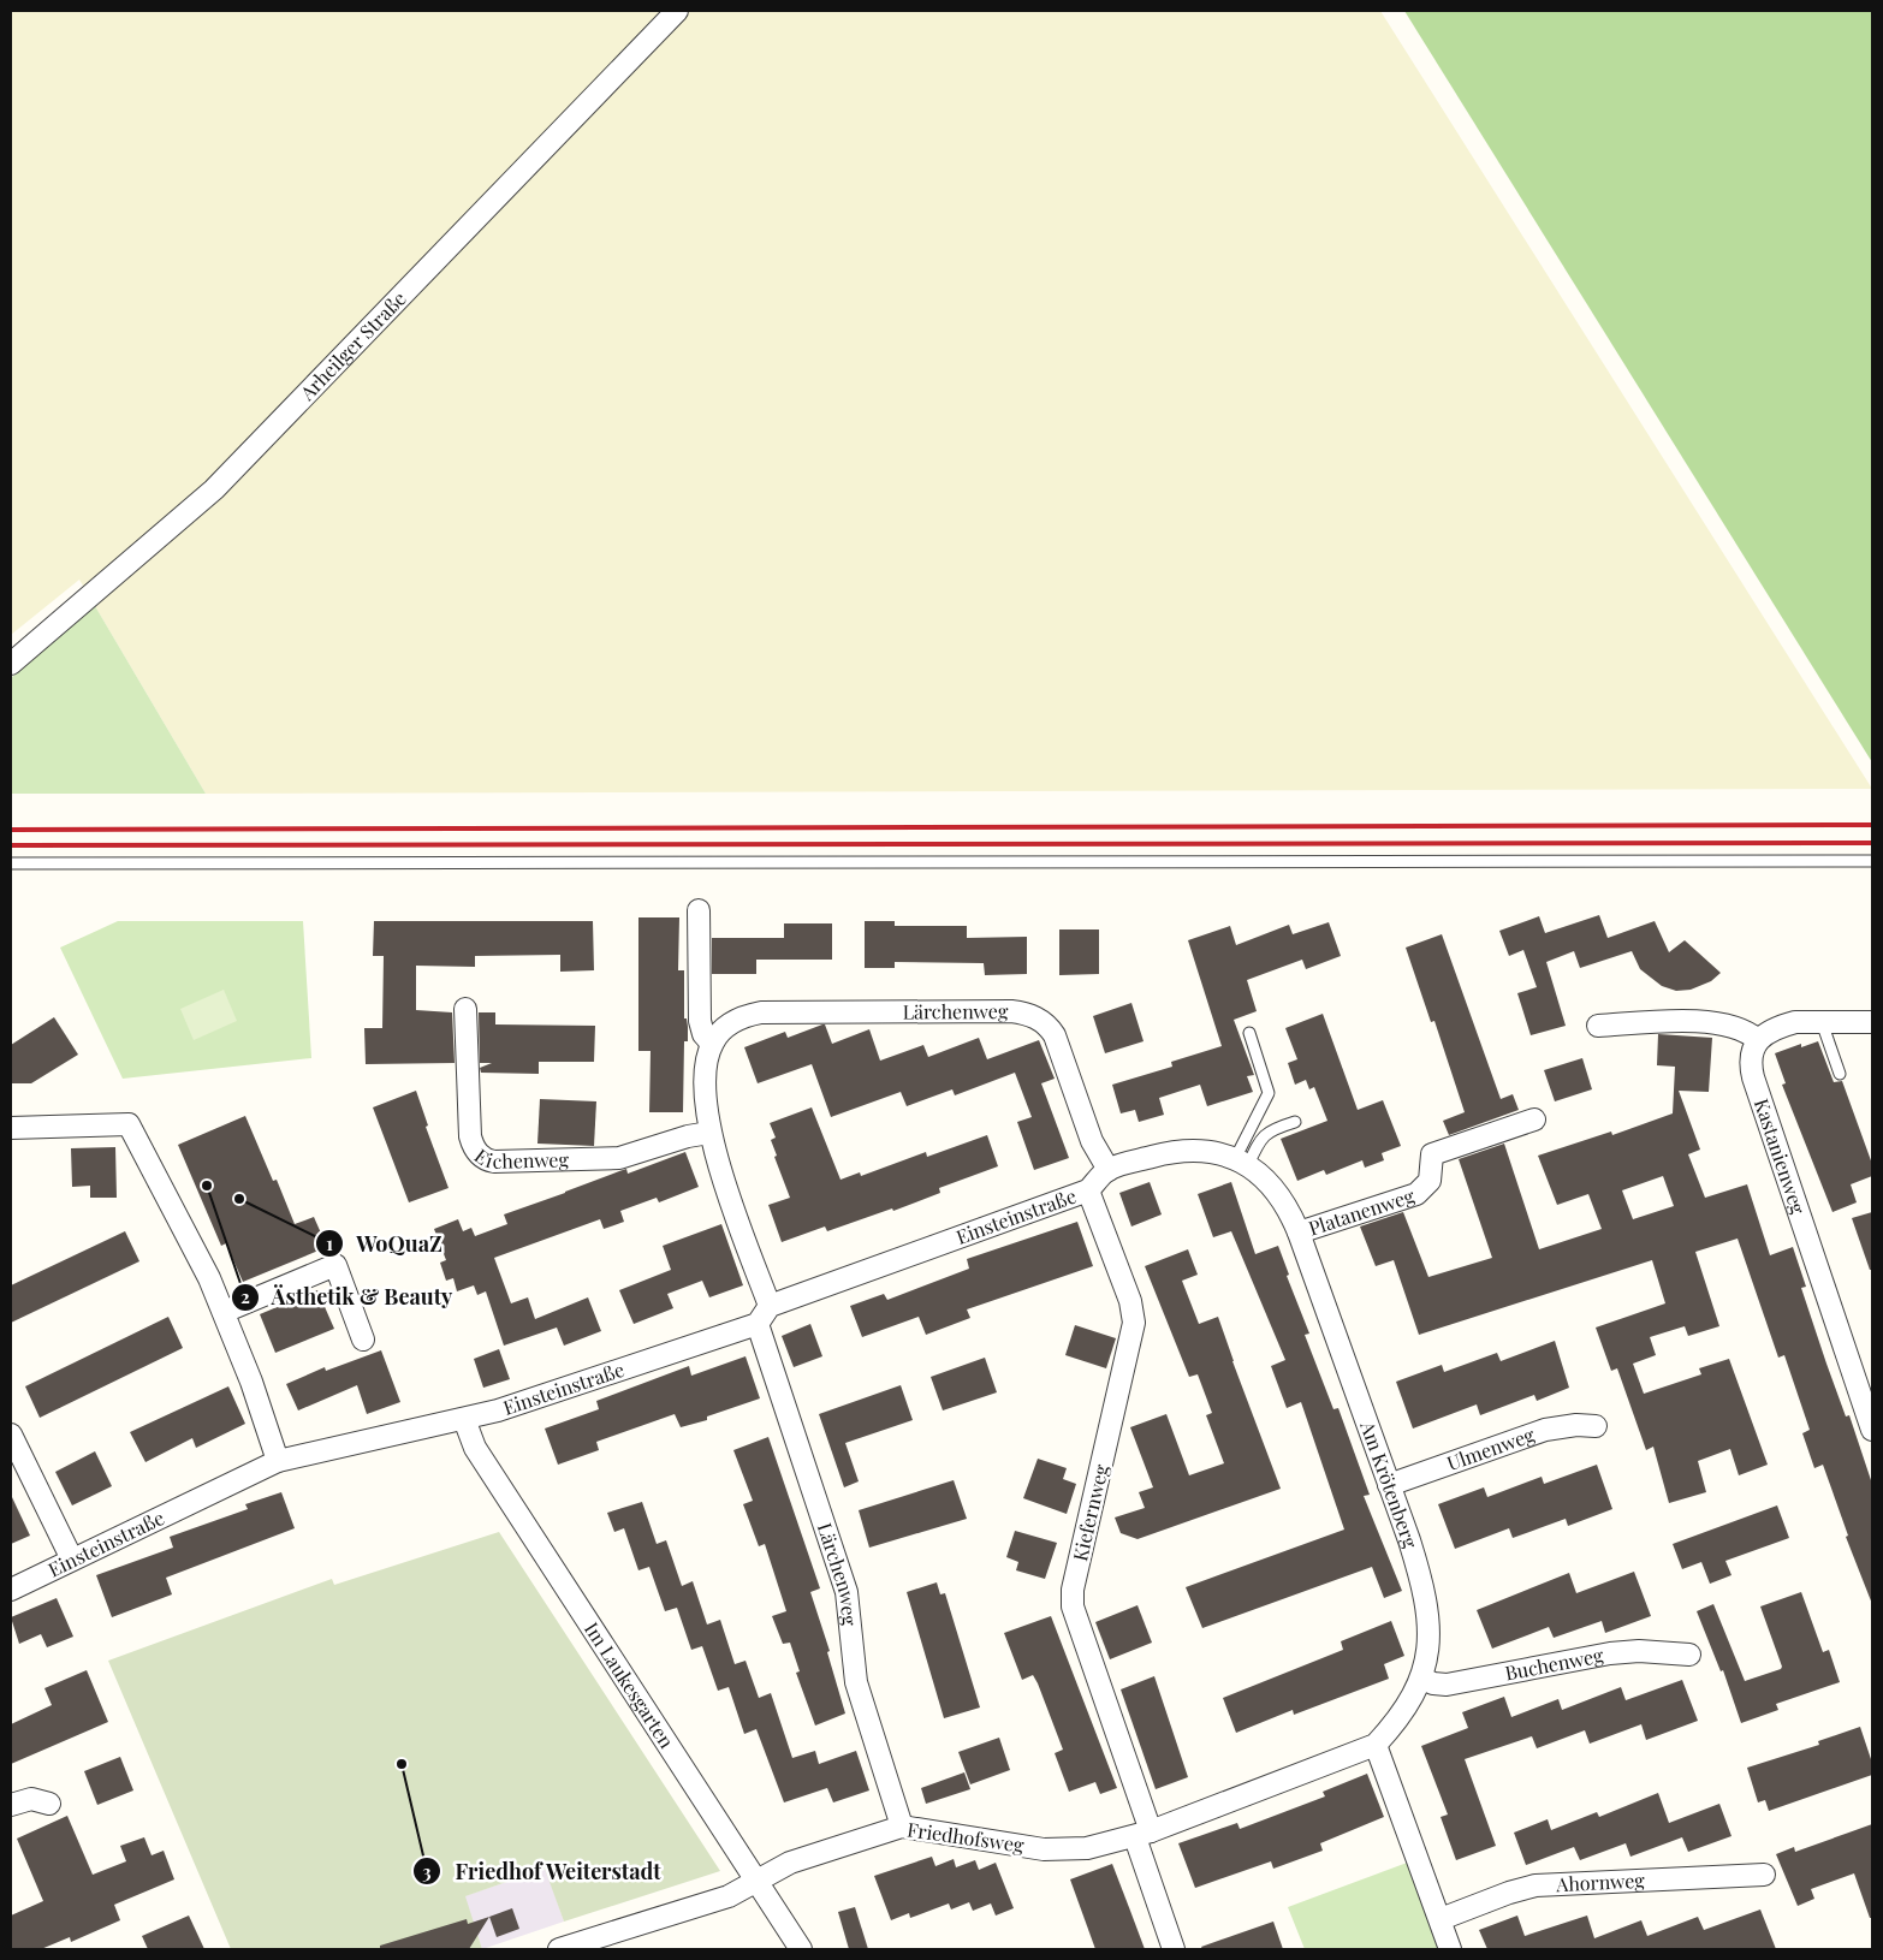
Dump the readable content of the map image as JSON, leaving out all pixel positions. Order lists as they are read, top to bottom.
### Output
{
  "streets": {
    "street": [
      "Arheilger Straße",
      "Lärchenweg",
      "Eichenweg",
      "Kastanienweg",
      "Platanenweg",
      "Einsteinstraße",
      "Ulmenweg",
      "Am Krötenberg",
      "Kiefernweg",
      "Buchenweg",
      "Im Laukesgarten",
      "Friedhofsweg",
      "Ahornweg"
    ]
  },
  "crossings": [
    ["Lärchenweg", "Einsteinstraße"],
    ["Lärchenweg", "Am Krötenberg"],
    ["Lärchenweg", "Friedhofsweg"],
    ["Platanenweg", "Am Krötenberg"],
    ["Einsteinstraße", "Am Krötenberg"],
    ["Einsteinstraße", "Kiefernweg"],
    ["Einsteinstraße", "Im Laukesgarten"],
    ["Ulmenweg", "Am Krötenberg"],
    ["Am Krötenberg", "Buchenweg"],
    ["Am Krötenberg", "Friedhofsweg"],
    ["Kiefernweg", "Friedhofsweg"],
    ["Im Laukesgarten", "Friedhofsweg"]
  ],
  "places": ["Ästhetik & Beauty", "WoQuaZ", "Friedhof Weiterstadt"]
}
